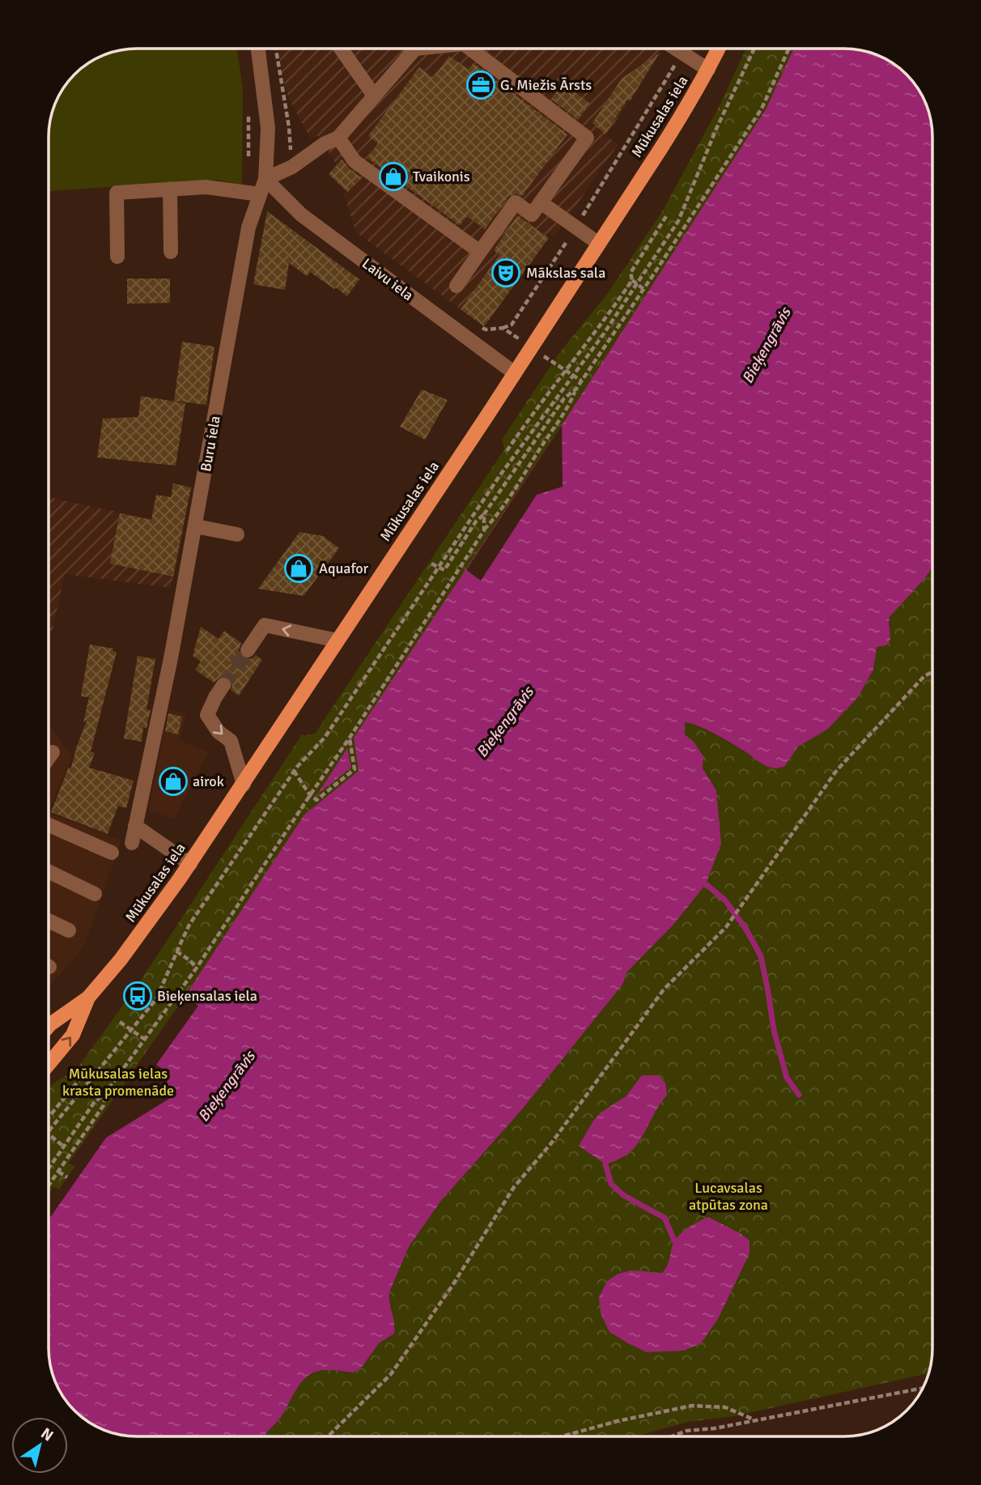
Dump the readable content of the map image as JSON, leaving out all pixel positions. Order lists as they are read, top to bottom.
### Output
{
  "streets": {
    "main road": ["Mūkusalas iela"],
    "street": ["Laivu iela", "Buru iela"]
  },
  "crossings": [
    ["Mūkusalas iela", "Laivu iela"],
    ["Laivu iela", "Buru iela"]
  ],
  "water": ["Bieķengrāvis"],
  "parks": ["Mūkusalas ielas krasta promenāde", "Lucavsalas atpūtas zona"],
  "places": {
    "office": ["G. Miežis Ārsts"],
    "shop": ["Tvaikonis", "Aquafor", "airok"],
    "theatre": ["Mākslas sala"],
    "bus stop": ["Bieķensalas iela"]
  },
  "north": "top right"
}
